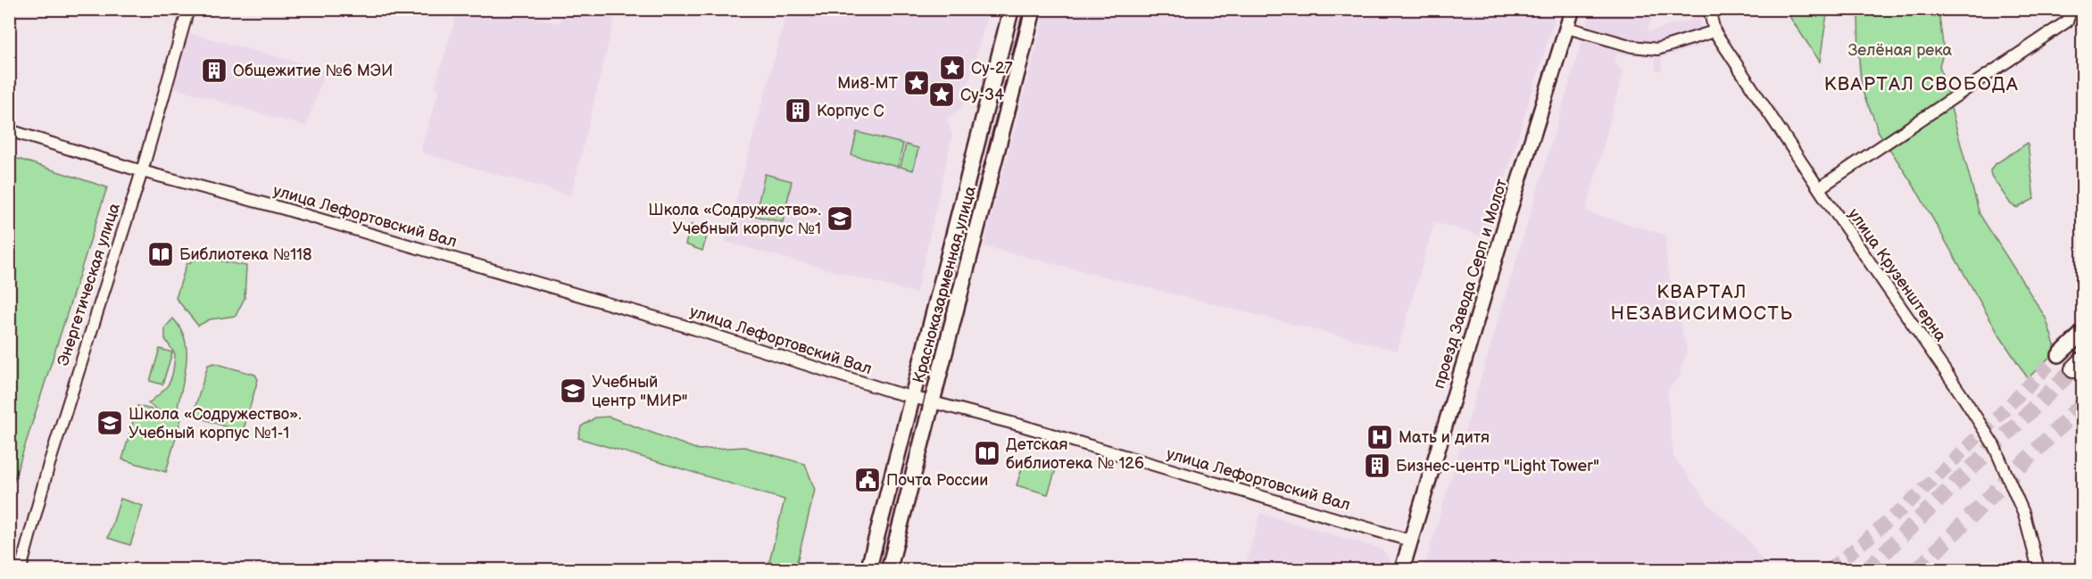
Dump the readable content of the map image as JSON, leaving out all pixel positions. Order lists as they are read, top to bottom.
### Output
{
  "streets": {
    "main road": ["Красноказарменная улица"],
    "street": [
      "улица Лефортовский Вал",
      "улица Крузенштерна",
      "проезд Завода Серп и Молот",
      "Энергетическая улица"
    ]
  },
  "crossings": [
    ["улица Лефортовский Вал", "проезд Завода Серп и Молот"],
    ["улица Лефортовский Вал", "Энергетическая улица"],
    ["улица Лефортовский Вал", "Красноказарменная улица"]
  ],
  "districts": ["КВАРТАЛ СВОБОДА", "КВАРТАЛ НЕЗАВИСИМОСТЬ"],
  "parks": ["Зелёная река"],
  "places": {
    "place": ["Су-27", "Ми8-МТ", "Су-34"],
    "building": ["Общежитие №6 МЭИ", "Корпус С", "Бизнес-центр \"Light Tower\""],
    "school or university": ["Школа «Содружество». Учебный корпус №1", "Учебный центр \"МИР\"", "Школа «Содружество». Учебный корпус №1-1"],
    "library": ["Библиотека №118", "Детская библиотека № 126"],
    "hospital": ["Мать и дитя"],
    "public building": ["Почта России"]
  }
}
